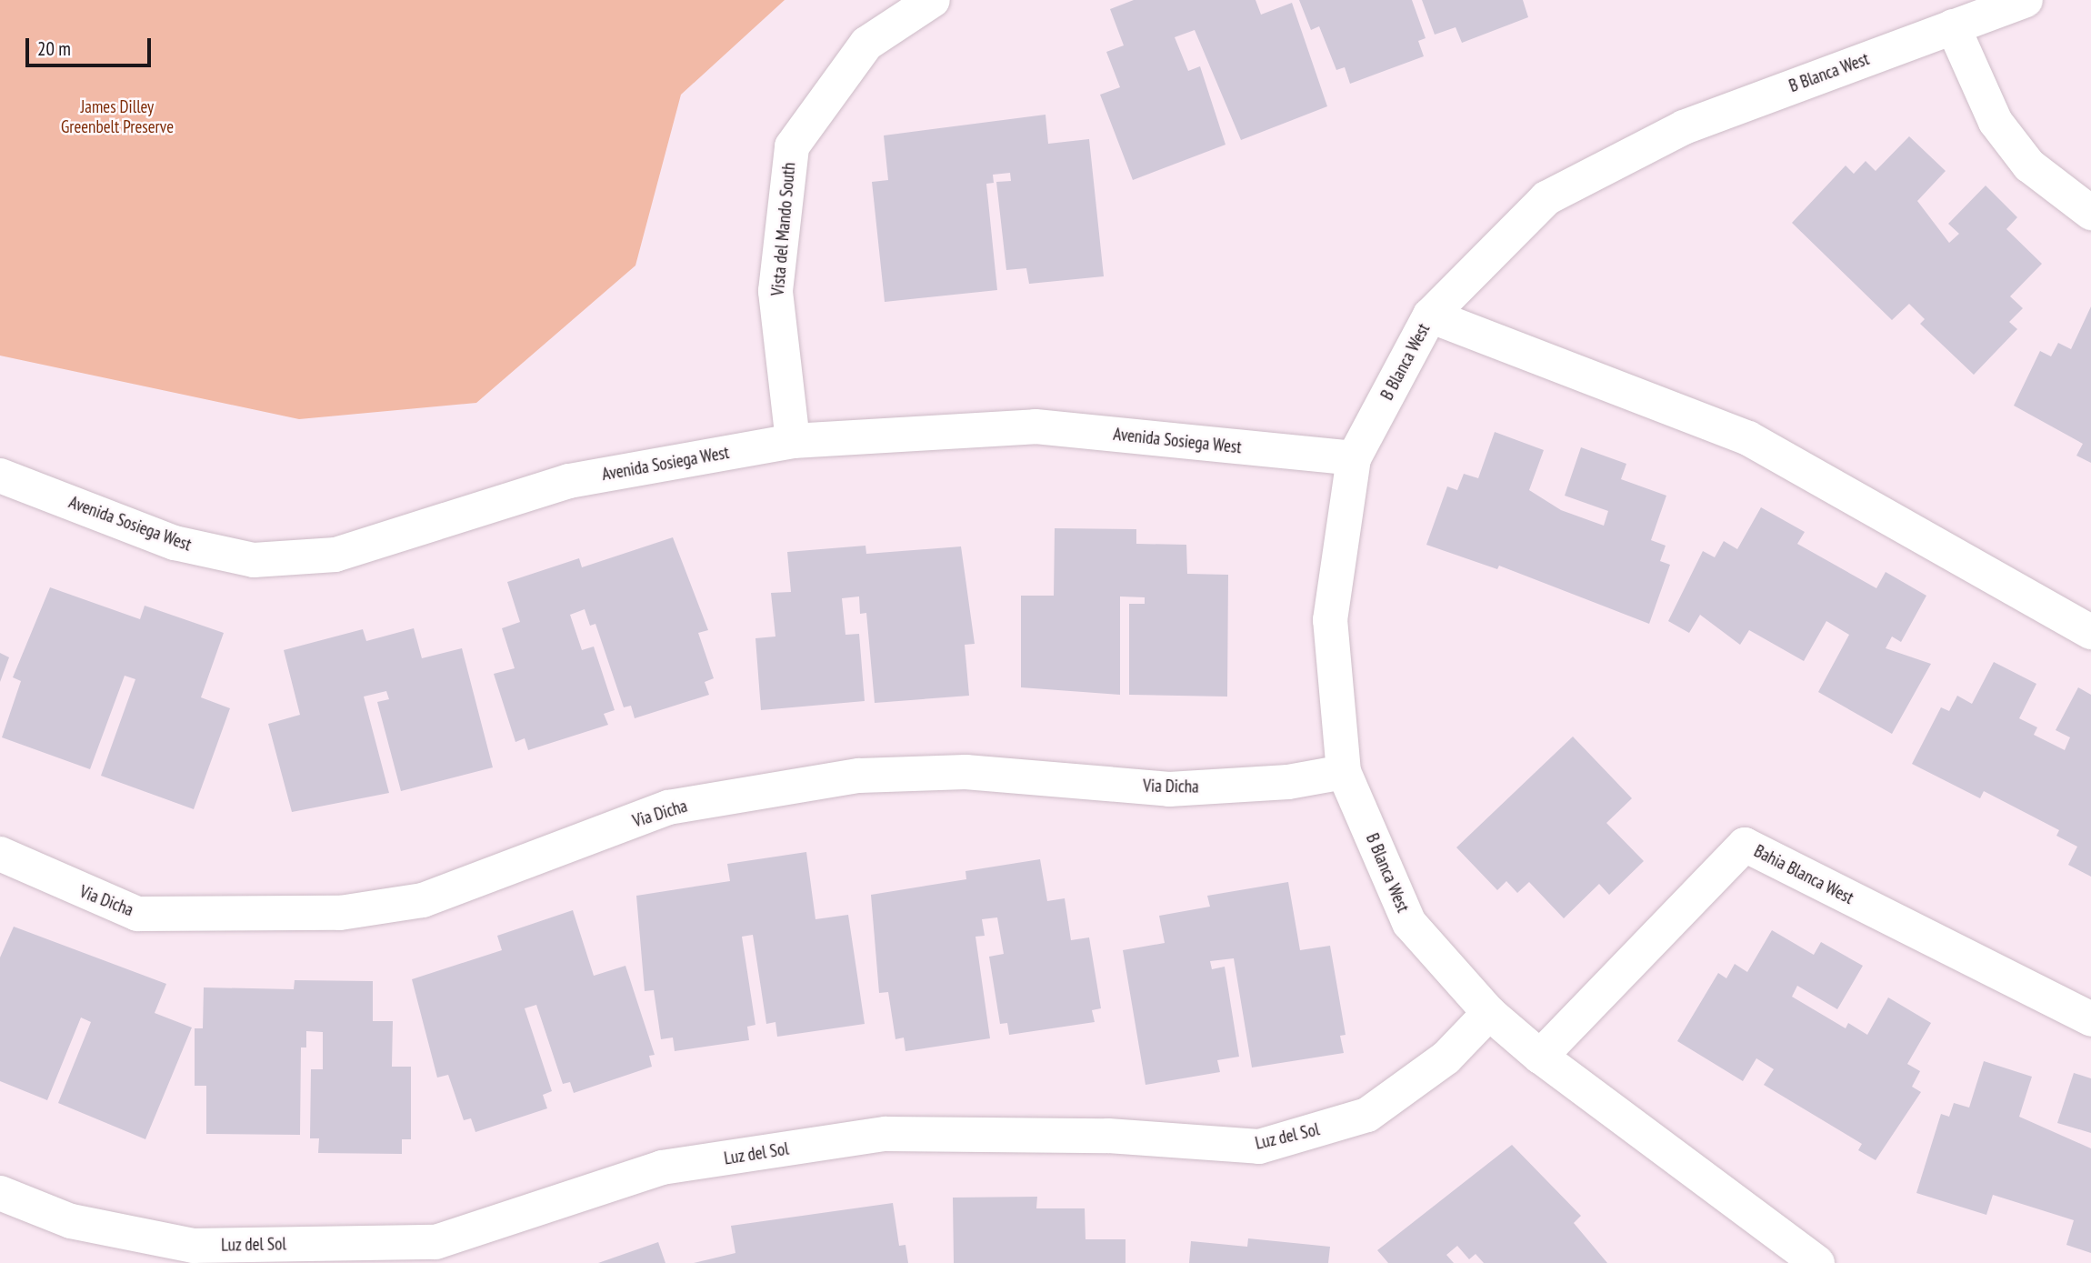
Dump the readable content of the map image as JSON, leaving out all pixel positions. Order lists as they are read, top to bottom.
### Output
{
  "streets": {
    "street": [
      "B Blanca West",
      "Vista del Mando South",
      "Avenida Sosiega West",
      "Via Dicha",
      "Bahia Blanca West",
      "Luz del Sol"
    ]
  },
  "crossings": [
    ["B Blanca West", "Avenida Sosiega West"],
    ["B Blanca West", "Via Dicha"],
    ["B Blanca West", "Bahia Blanca West"],
    ["B Blanca West", "Luz del Sol"],
    ["Vista del Mando South", "Avenida Sosiega West"]
  ],
  "parks": ["James Dilley Greenbelt Preserve"],
  "scale_bar": "20 m"
}
